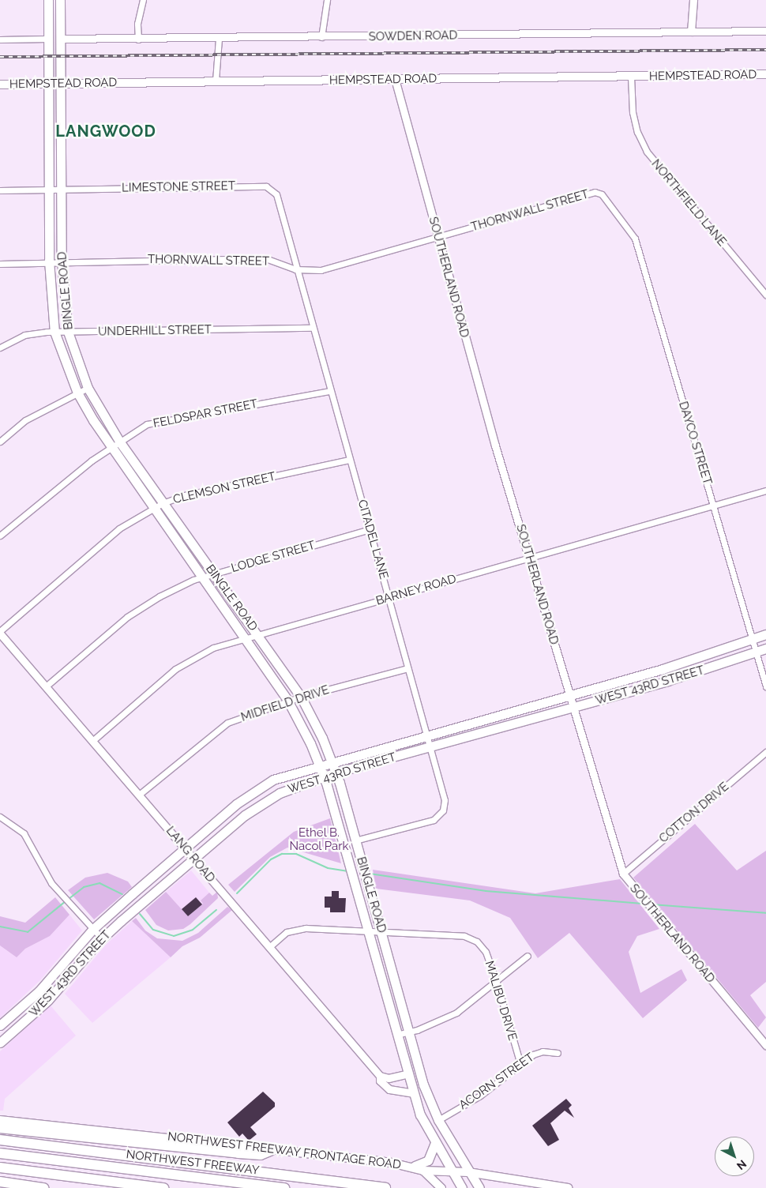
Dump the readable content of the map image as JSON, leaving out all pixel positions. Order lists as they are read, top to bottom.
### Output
{
  "streets": {
    "highway": ["NORTHWEST FREEWAY"],
    "main road": [
      "HEMPSTEAD ROAD",
      "BINGLE ROAD",
      "WEST 43RD STREET",
      "NORTHWEST FREEWAY FRONTAGE ROAD"
    ],
    "street": [
      "SOWDEN ROAD",
      "LIMESTONE STREET",
      "NORTHFIELD LANE",
      "THORNWALL STREET",
      "SOUTHERLAND ROAD",
      "UNDERHILL STREET",
      "FELDSPAR STREET",
      "DAYCO STREET",
      "CLEMSON STREET",
      "CITADEL LANE",
      "LODGE STREET",
      "BARNEY ROAD",
      "MIDFIELD DRIVE",
      "COTTON DRIVE",
      "LANG ROAD",
      "MALIBU DRIVE",
      "ACORN STREET"
    ]
  },
  "crossings": [
    ["SOWDEN ROAD", "BINGLE ROAD"],
    ["HEMPSTEAD ROAD", "NORTHFIELD LANE"],
    ["HEMPSTEAD ROAD", "SOUTHERLAND ROAD"],
    ["HEMPSTEAD ROAD", "BINGLE ROAD"],
    ["LIMESTONE STREET", "THORNWALL STREET"],
    ["LIMESTONE STREET", "BINGLE ROAD"],
    ["LIMESTONE STREET", "CITADEL LANE"],
    ["THORNWALL STREET", "SOUTHERLAND ROAD"],
    ["THORNWALL STREET", "BINGLE ROAD"],
    ["THORNWALL STREET", "DAYCO STREET"],
    ["THORNWALL STREET", "CITADEL LANE"],
    ["SOUTHERLAND ROAD", "BARNEY ROAD"],
    ["SOUTHERLAND ROAD", "WEST 43RD STREET"],
    ["SOUTHERLAND ROAD", "COTTON DRIVE"],
    ["BINGLE ROAD", "UNDERHILL STREET"],
    ["BINGLE ROAD", "FELDSPAR STREET"],
    ["BINGLE ROAD", "CLEMSON STREET"],
    ["BINGLE ROAD", "CITADEL LANE"],
    ["BINGLE ROAD", "LODGE STREET"],
    ["BINGLE ROAD", "BARNEY ROAD"],
    ["BINGLE ROAD", "WEST 43RD STREET"],
    ["BINGLE ROAD", "MIDFIELD DRIVE"],
    ["BINGLE ROAD", "LANG ROAD"],
    ["BINGLE ROAD", "MALIBU DRIVE"],
    ["BINGLE ROAD", "ACORN STREET"],
    ["BINGLE ROAD", "NORTHWEST FREEWAY FRONTAGE ROAD"],
    ["UNDERHILL STREET", "CITADEL LANE"],
    ["FELDSPAR STREET", "CITADEL LANE"],
    ["DAYCO STREET", "BARNEY ROAD"],
    ["DAYCO STREET", "WEST 43RD STREET"],
    ["CLEMSON STREET", "CITADEL LANE"],
    ["CLEMSON STREET", "LANG ROAD"],
    ["CITADEL LANE", "LODGE STREET"],
    ["CITADEL LANE", "BARNEY ROAD"],
    ["CITADEL LANE", "WEST 43RD STREET"],
    ["CITADEL LANE", "MIDFIELD DRIVE"],
    ["LODGE STREET", "LANG ROAD"],
    ["BARNEY ROAD", "LANG ROAD"],
    ["WEST 43RD STREET", "LANG ROAD"],
    ["MIDFIELD DRIVE", "LANG ROAD"],
    ["LANG ROAD", "MALIBU DRIVE"],
    ["MALIBU DRIVE", "ACORN STREET"]
  ],
  "districts": ["LANGWOOD"],
  "parks": ["Ethel B. Nacol Park"],
  "north": "bottom right"
}
